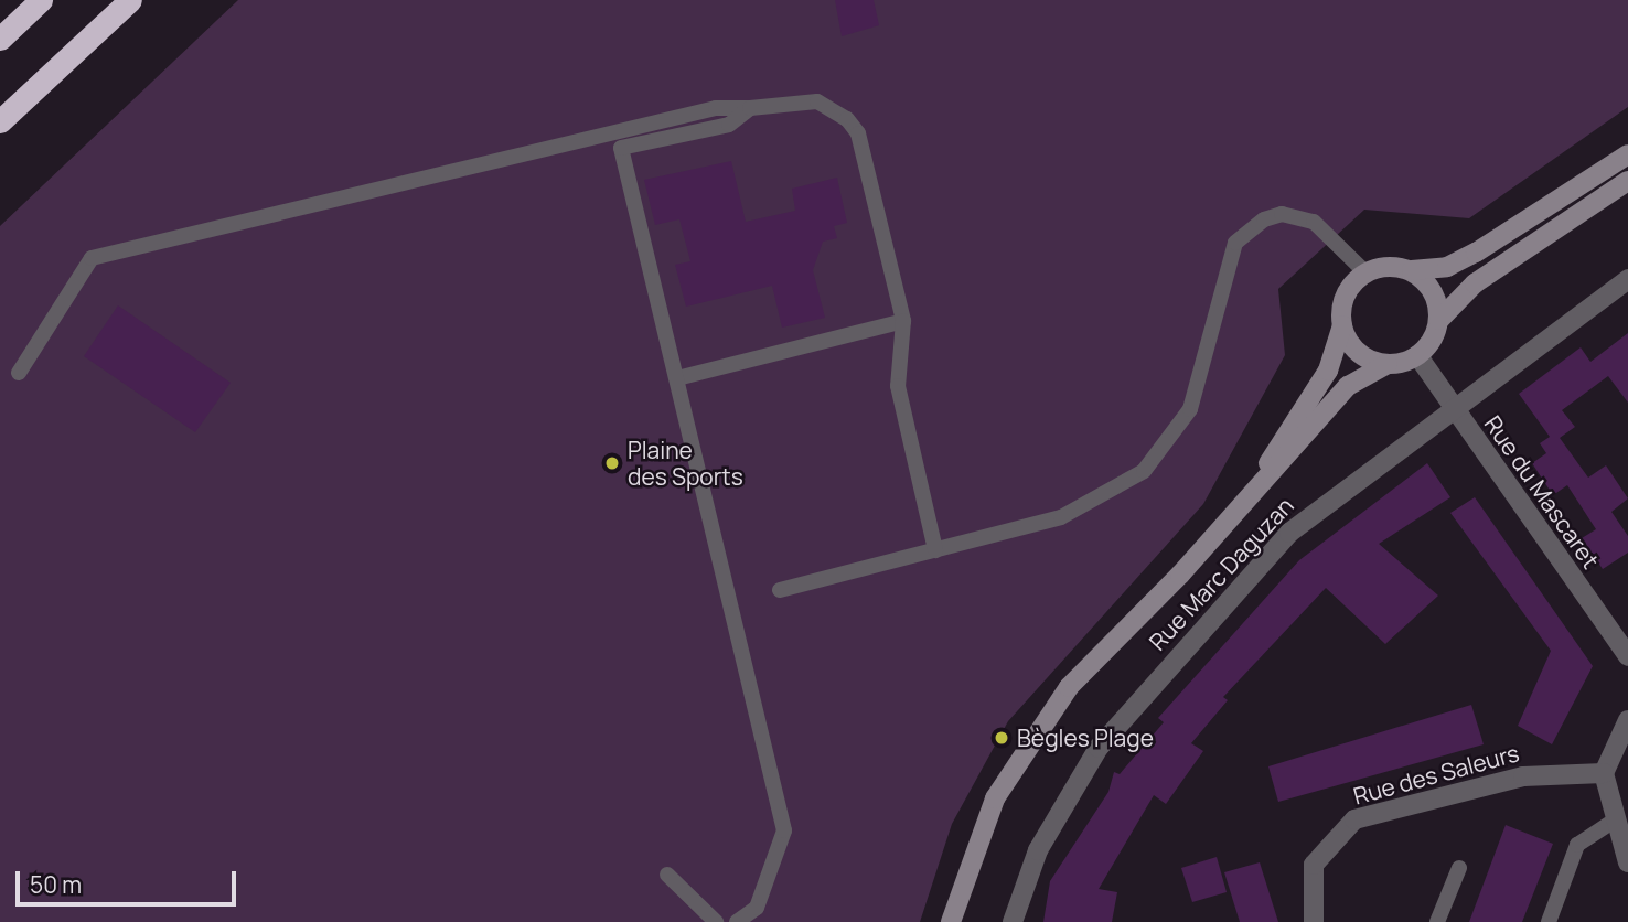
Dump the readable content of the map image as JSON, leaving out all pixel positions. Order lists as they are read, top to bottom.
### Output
{
  "streets": {
    "street": ["Rue du Mascaret", "Rue Marc Daguzan", "Rue des Saleurs"]
  },
  "crossings": [
    ["Rue du Mascaret", "Rue Marc Daguzan"]
  ],
  "places": ["Plaine des Sports", "Bègles Plage"],
  "scale_bar": "50 m"
}
